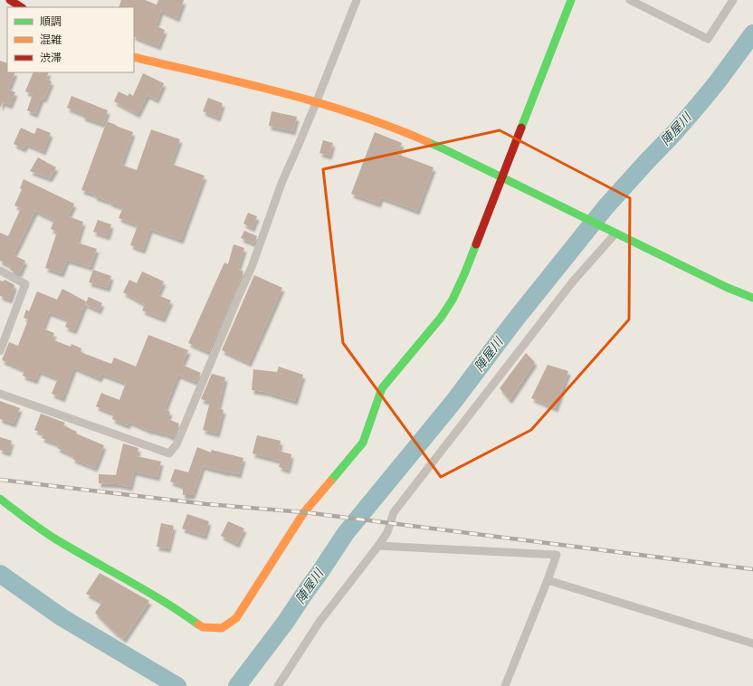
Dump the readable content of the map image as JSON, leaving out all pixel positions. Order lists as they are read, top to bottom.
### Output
{
  "water": ["陣屋川"],
  "legend": ["順調", "混雑", "渋滞"]
}
